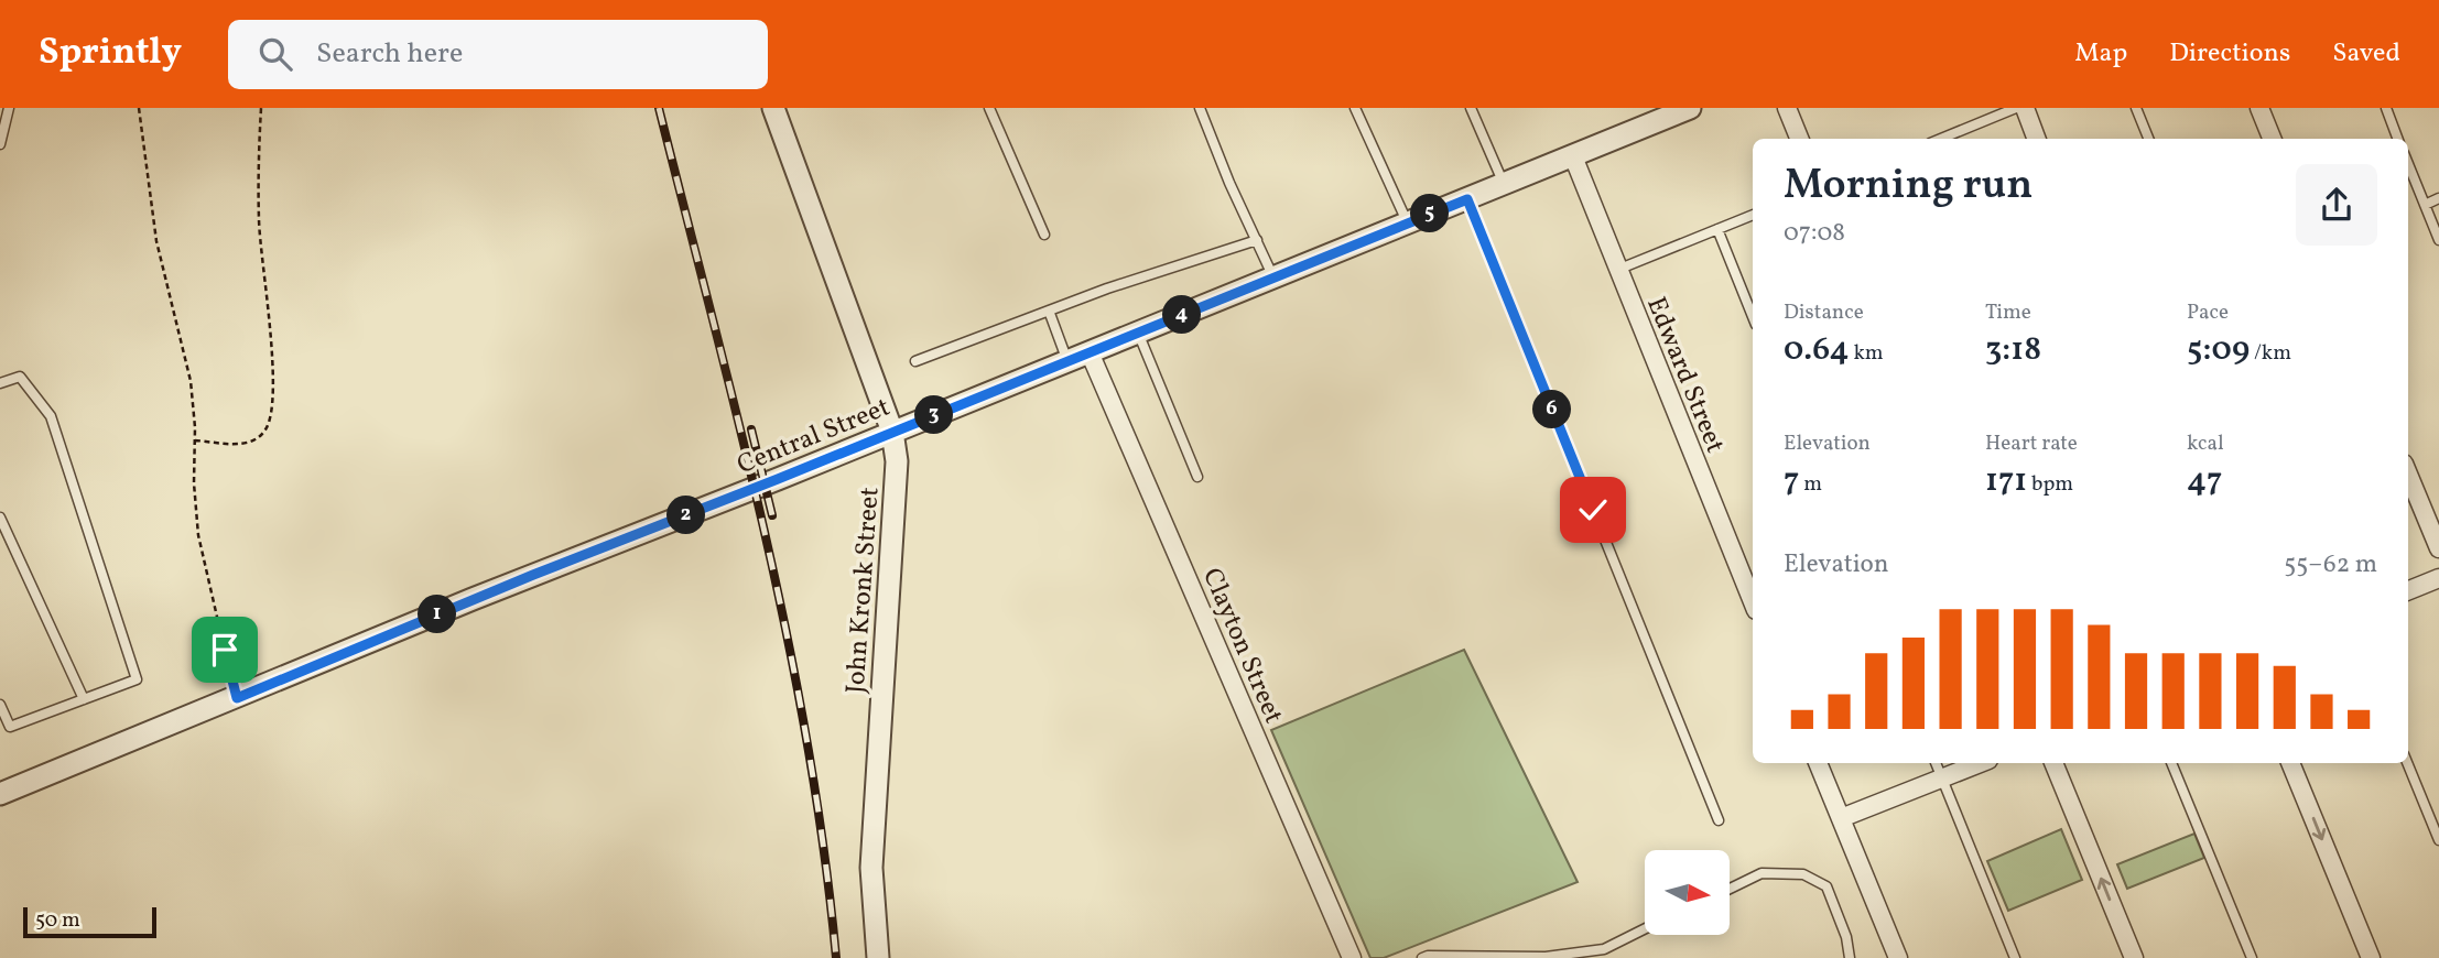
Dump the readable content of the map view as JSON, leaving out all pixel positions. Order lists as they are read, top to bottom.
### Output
{
  "streets": {
    "street": [
      "Edward Street",
      "Central Street",
      "John Kronk Street",
      "Clayton Street"
    ]
  },
  "crossings": [
    ["Edward Street", "Central Street"],
    ["Central Street", "John Kronk Street"],
    ["Central Street", "Clayton Street"]
  ],
  "scale_bar": "50 m",
  "north": "right",
  "page": {
    "header": "Sprintly",
    "search": "Search here",
    "nav": ["Map", "Directions", "Saved"],
    "heading": ["Morning run", "07:08"],
    "pins": [
      "5",
      "4",
      "6",
      "3",
      "2",
      "1"
    ],
    "stats": [
      ["Distance", "0.64 km"],
      ["Time", "3:18"],
      ["Pace", "5:09 /km"],
      ["Elevation", "7 m"],
      ["Heart rate", "171 bpm"],
      ["kcal", "47"]
    ],
    "chart": ["Elevation", "55–62 m"],
    "scale": "50 m"
  }
}
